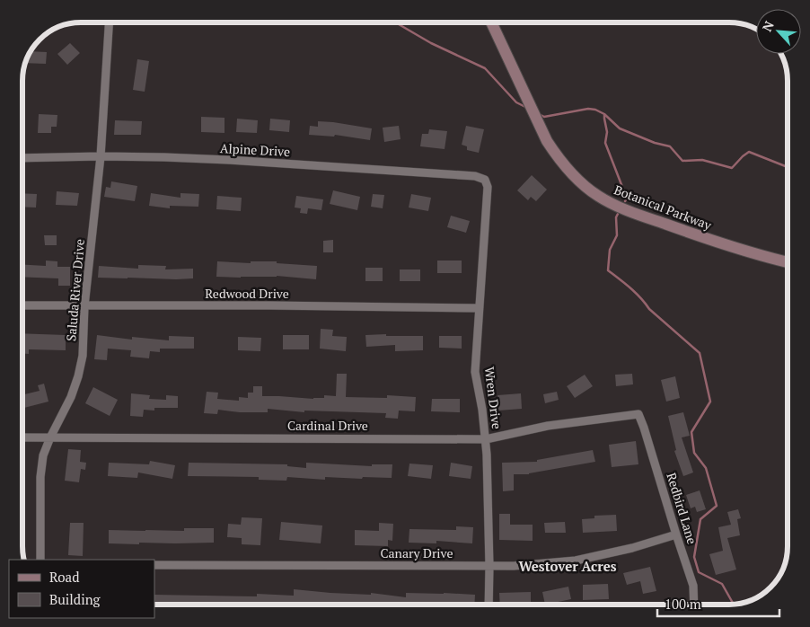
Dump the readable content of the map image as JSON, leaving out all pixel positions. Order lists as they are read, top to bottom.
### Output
{
  "streets": {
    "street": [
      "Alpine Drive",
      "Botanical Parkway",
      "Saluda River Drive",
      "Redwood Drive",
      "Wren Drive",
      "Cardinal Drive",
      "Redbird Lane",
      "Canary Drive"
    ]
  },
  "crossings": [
    ["Alpine Drive", "Saluda River Drive"],
    ["Alpine Drive", "Wren Drive"],
    ["Saluda River Drive", "Redwood Drive"],
    ["Saluda River Drive", "Cardinal Drive"],
    ["Redwood Drive", "Wren Drive"],
    ["Wren Drive", "Cardinal Drive"],
    ["Wren Drive", "Canary Drive"],
    ["Cardinal Drive", "Redbird Lane"],
    ["Redbird Lane", "Canary Drive"]
  ],
  "districts": ["Westover Acres"],
  "legend": ["Road", "Building"],
  "scale_bar": "100 m",
  "north": "top left"
}
